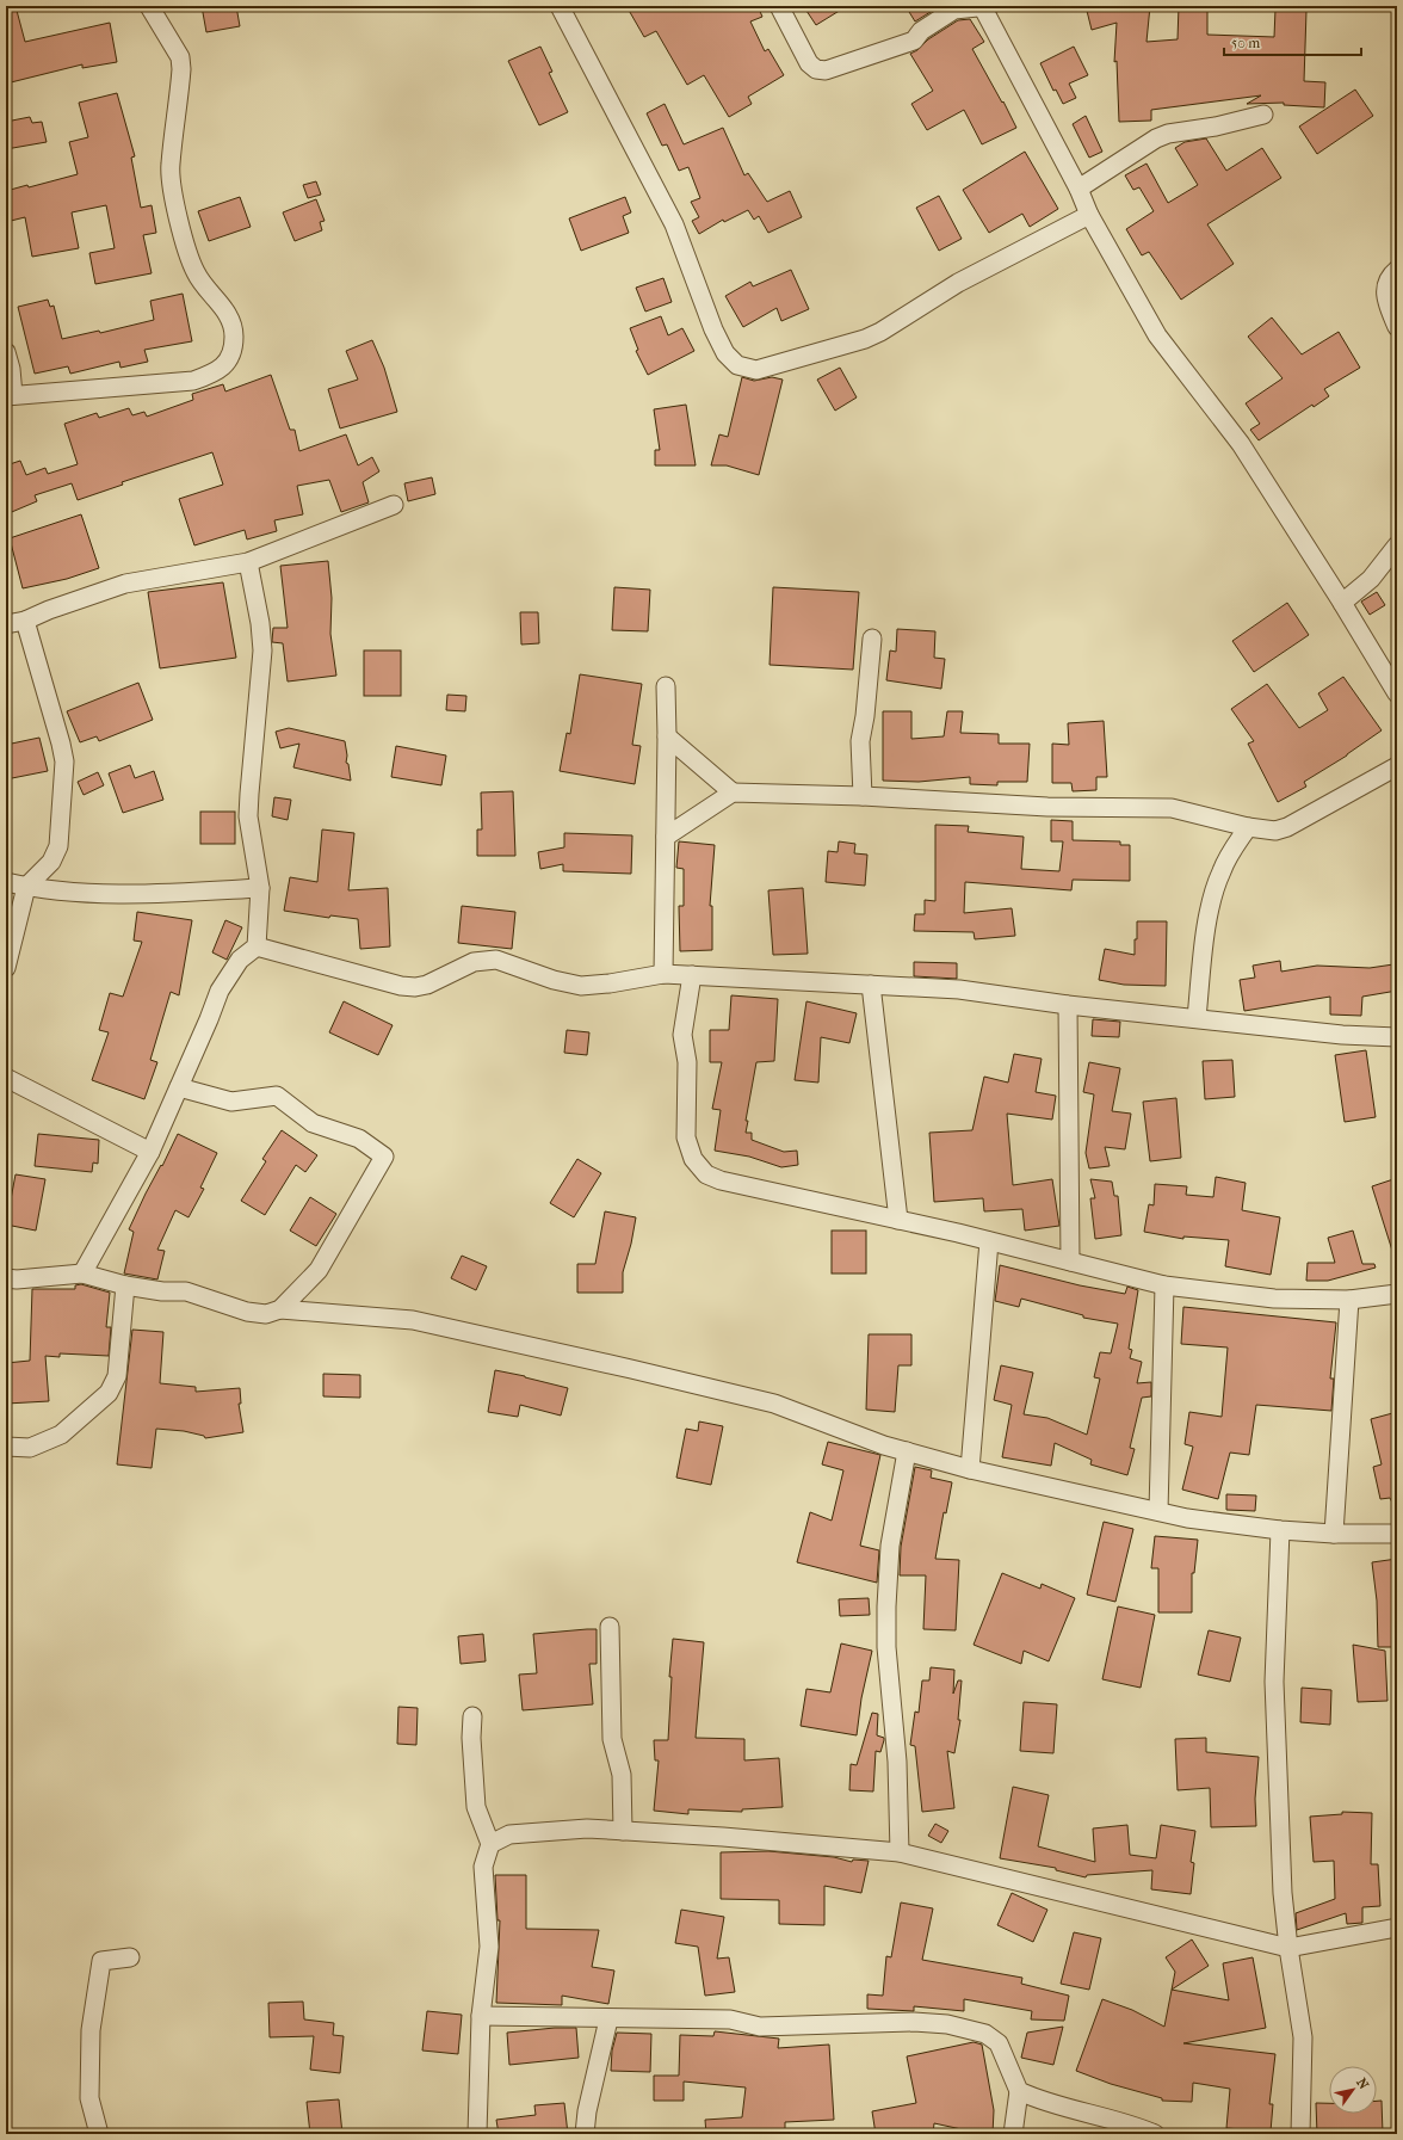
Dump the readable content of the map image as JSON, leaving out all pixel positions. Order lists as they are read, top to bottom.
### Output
{
  "scale_bar": "50 m",
  "north": "top right"
}
